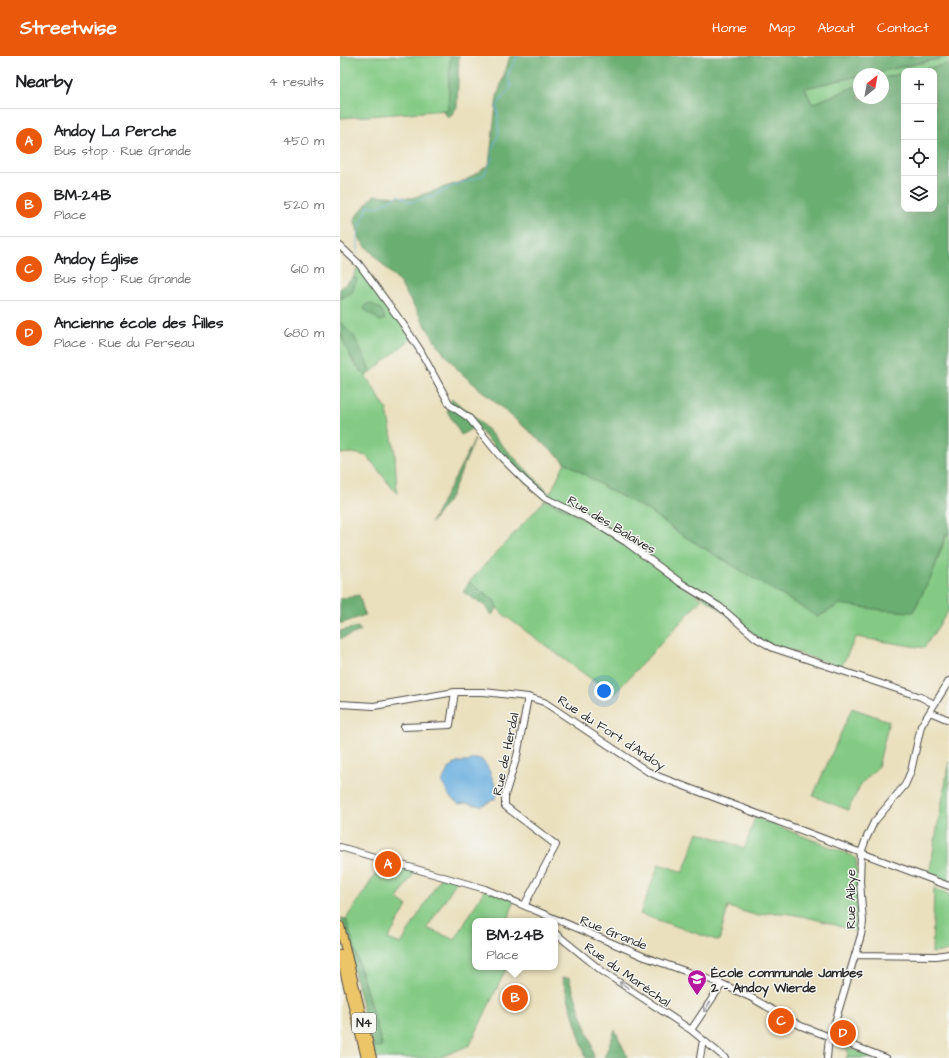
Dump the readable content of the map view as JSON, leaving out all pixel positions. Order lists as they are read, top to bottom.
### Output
{
  "streets": {
    "main road": ["N4"],
    "street": [
      "Rue des Balaives",
      "Rue du Fort d'Andoy",
      "Rue de Herdal",
      "Rue Aibye",
      "Rue Grande",
      "Rue du Maréchal"
    ]
  },
  "crossings": [
    ["Rue du Fort d'Andoy", "Rue de Herdal"],
    ["Rue du Fort d'Andoy", "Rue Aibye"],
    ["Rue de Herdal", "Rue Grande"],
    ["Rue Aibye", "Rue Grande"]
  ],
  "one_way": ["Rue du Maréchal"],
  "places": {
    "school or university": ["École communale Jambes 2 - Andoy Wierde"]
  },
  "north": "top right",
  "page": {
    "header": "Streetwise",
    "nav": [
      "Home",
      "Map",
      "About",
      "Contact"
    ],
    "heading": ["Nearby", "4 results"],
    "map_buttons": ["+", "−"],
    "list": [
      {
        "mark": "A",
        "name": "Andoy La Perche",
        "note": "Bus stop · Rue Grande",
        "value": "450 m"
      },
      {
        "mark": "B",
        "name": "BM-24B",
        "note": "Place",
        "value": "520 m"
      },
      {
        "mark": "C",
        "name": "Andoy Église",
        "note": "Bus stop · Rue Grande",
        "value": "610 m"
      },
      {
        "mark": "D",
        "name": "Ancienne école des filles",
        "note": "Place · Rue du Perseau",
        "value": "680 m"
      }
    ],
    "pins": [
      "A",
      "B",
      "C",
      "D"
    ],
    "popup": ["BM-24B", "Place"]
  }
}
